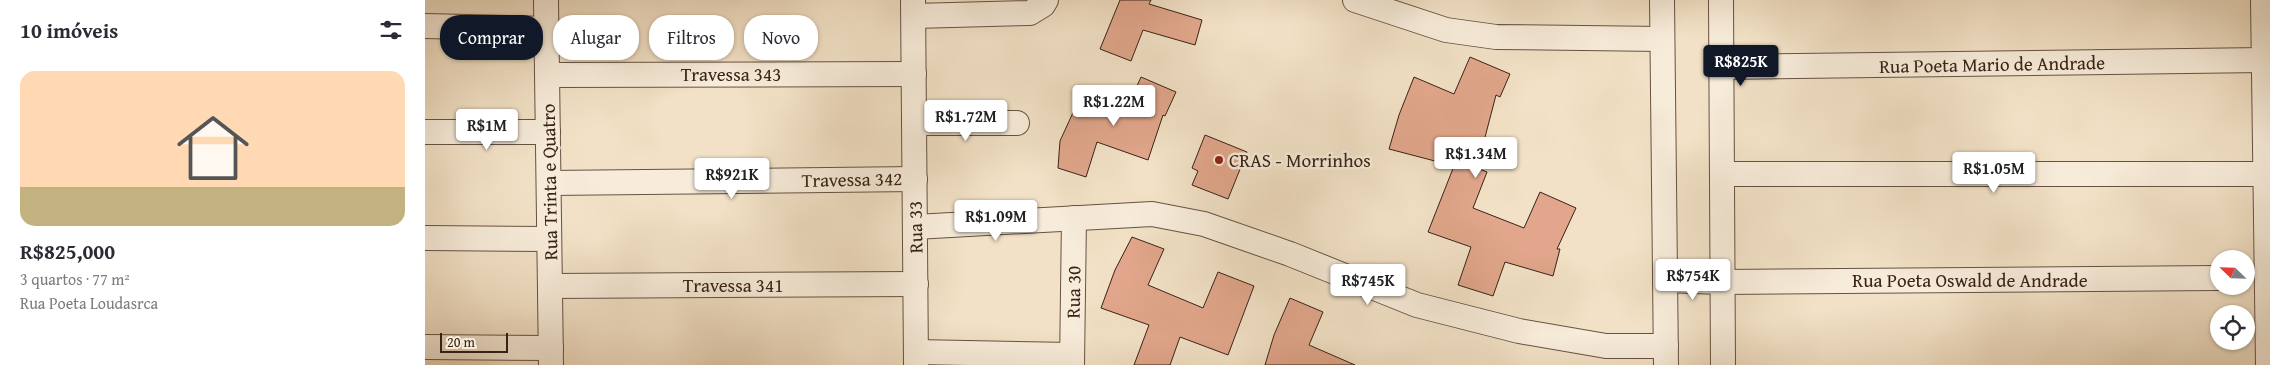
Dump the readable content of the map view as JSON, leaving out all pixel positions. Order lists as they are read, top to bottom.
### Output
{
  "streets": {
    "street": [
      "Rua Poeta Mario de Andrade",
      "Travessa 343",
      "Travessa 342",
      "Rua Trinta e Quatro",
      "Rua 33",
      "Rua Poeta Oswald de Andrade",
      "Travessa 341",
      "Rua 30"
    ]
  },
  "crossings": [
    ["Travessa 343", "Rua Trinta e Quatro"],
    ["Travessa 343", "Rua 33"],
    ["Travessa 342", "Rua Trinta e Quatro"],
    ["Travessa 342", "Rua 33"],
    ["Rua Trinta e Quatro", "Travessa 341"],
    ["Rua 33", "Travessa 341"]
  ],
  "places": ["CRAS - Morrinhos"],
  "scale_bar": "20 m",
  "north": "top left",
  "page": {
    "heading": "10 imóveis",
    "chip": [
      "Comprar",
      "Alugar",
      "Filtros",
      "Novo"
    ],
    "price": [
      "R$825K",
      "R$1.22M",
      "R$1.72M",
      "R$1M",
      "R$1.34M",
      "R$1.05M",
      "R$921K",
      "R$1.09M",
      "R$754K",
      "R$745K"
    ],
    "list": [
      {
        "name": "R$825,000",
        "note": "3 quartos · 77 m² · Rua Poeta Loudasrca"
      }
    ],
    "scale": "20 m"
  }
}
